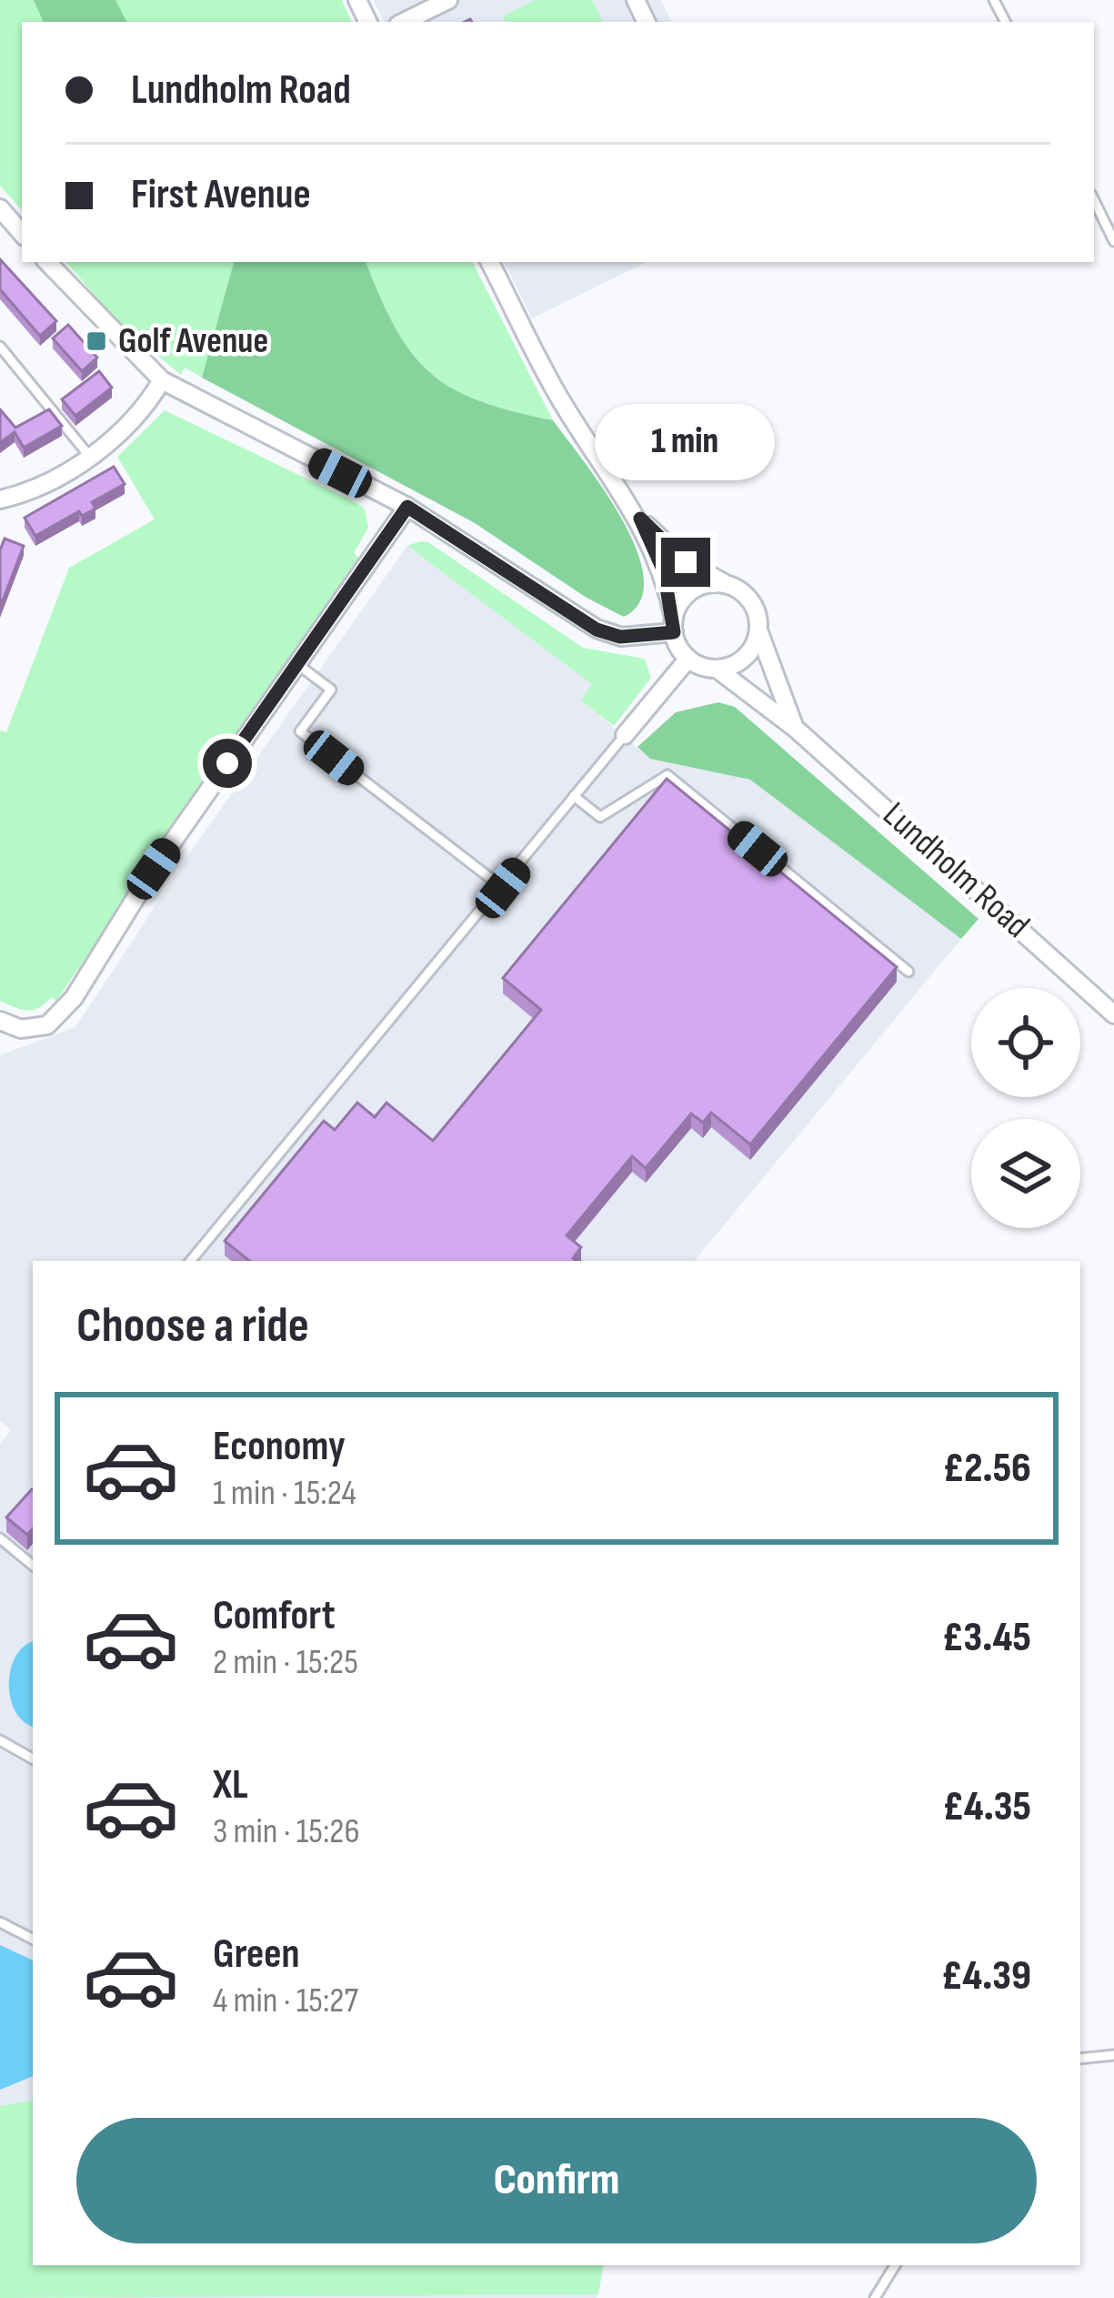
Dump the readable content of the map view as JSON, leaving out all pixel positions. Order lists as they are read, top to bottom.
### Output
{
  "streets": {
    "street": ["Lundholm Road"]
  },
  "places": {
    "transit": ["Golf Avenue"]
  },
  "page": {
    "banner": ["Lundholm Road", "First Avenue"],
    "bubble": "1 min",
    "heading": "Choose a ride",
    "list": [
      {
        "name": "Economy",
        "note": "1 min · 15:24",
        "value": "£2.56"
      },
      {
        "name": "Comfort",
        "note": "2 min · 15:25",
        "value": "£3.45"
      },
      {
        "name": "XL",
        "note": "3 min · 15:26",
        "value": "£4.35"
      },
      {
        "name": "Green",
        "note": "4 min · 15:27",
        "value": "£4.39"
      }
    ],
    "buttons": "Confirm"
  }
}
